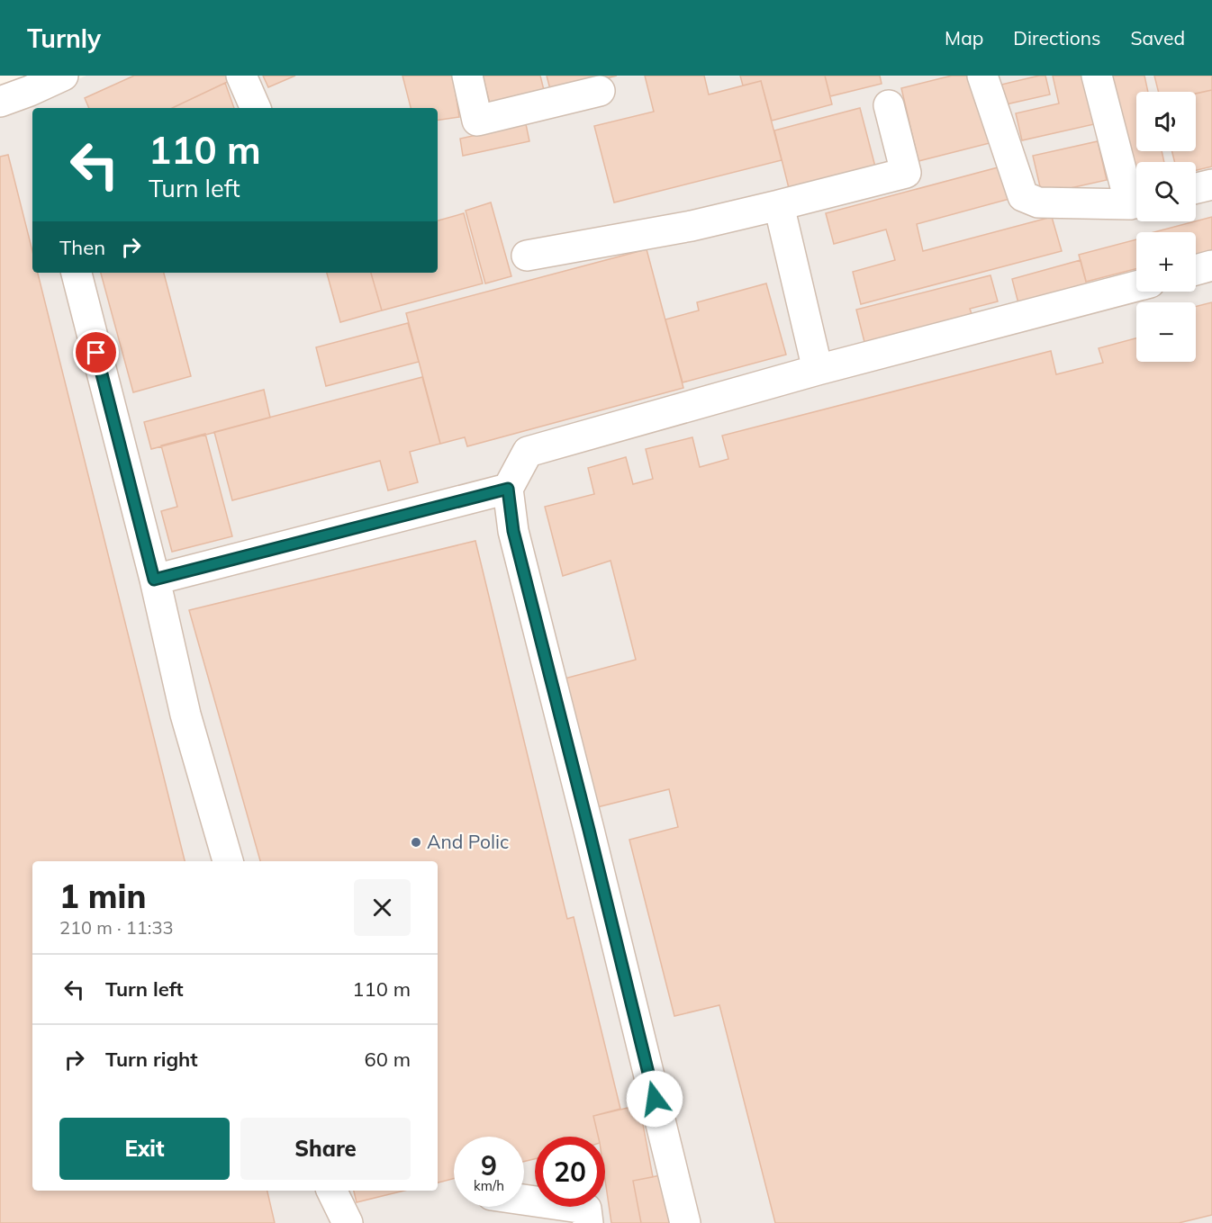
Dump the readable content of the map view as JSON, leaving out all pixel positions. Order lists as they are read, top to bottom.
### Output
{
  "places": ["And Polic"],
  "page": {
    "header": "Turnly",
    "nav": ["Map", "Directions", "Saved"],
    "map_buttons": ["+", "−"],
    "turn": ["110 m", "Turn left"],
    "then": "Then",
    "heading": ["1 min", "210 m · 11:33"],
    "list": [
      {
        "name": "Turn left",
        "value": "110 m"
      },
      {
        "name": "Turn right",
        "value": "60 m"
      }
    ],
    "buttons": ["Exit", "Share"],
    "speed": "9 km/h",
    "limit": "20"
  }
}
